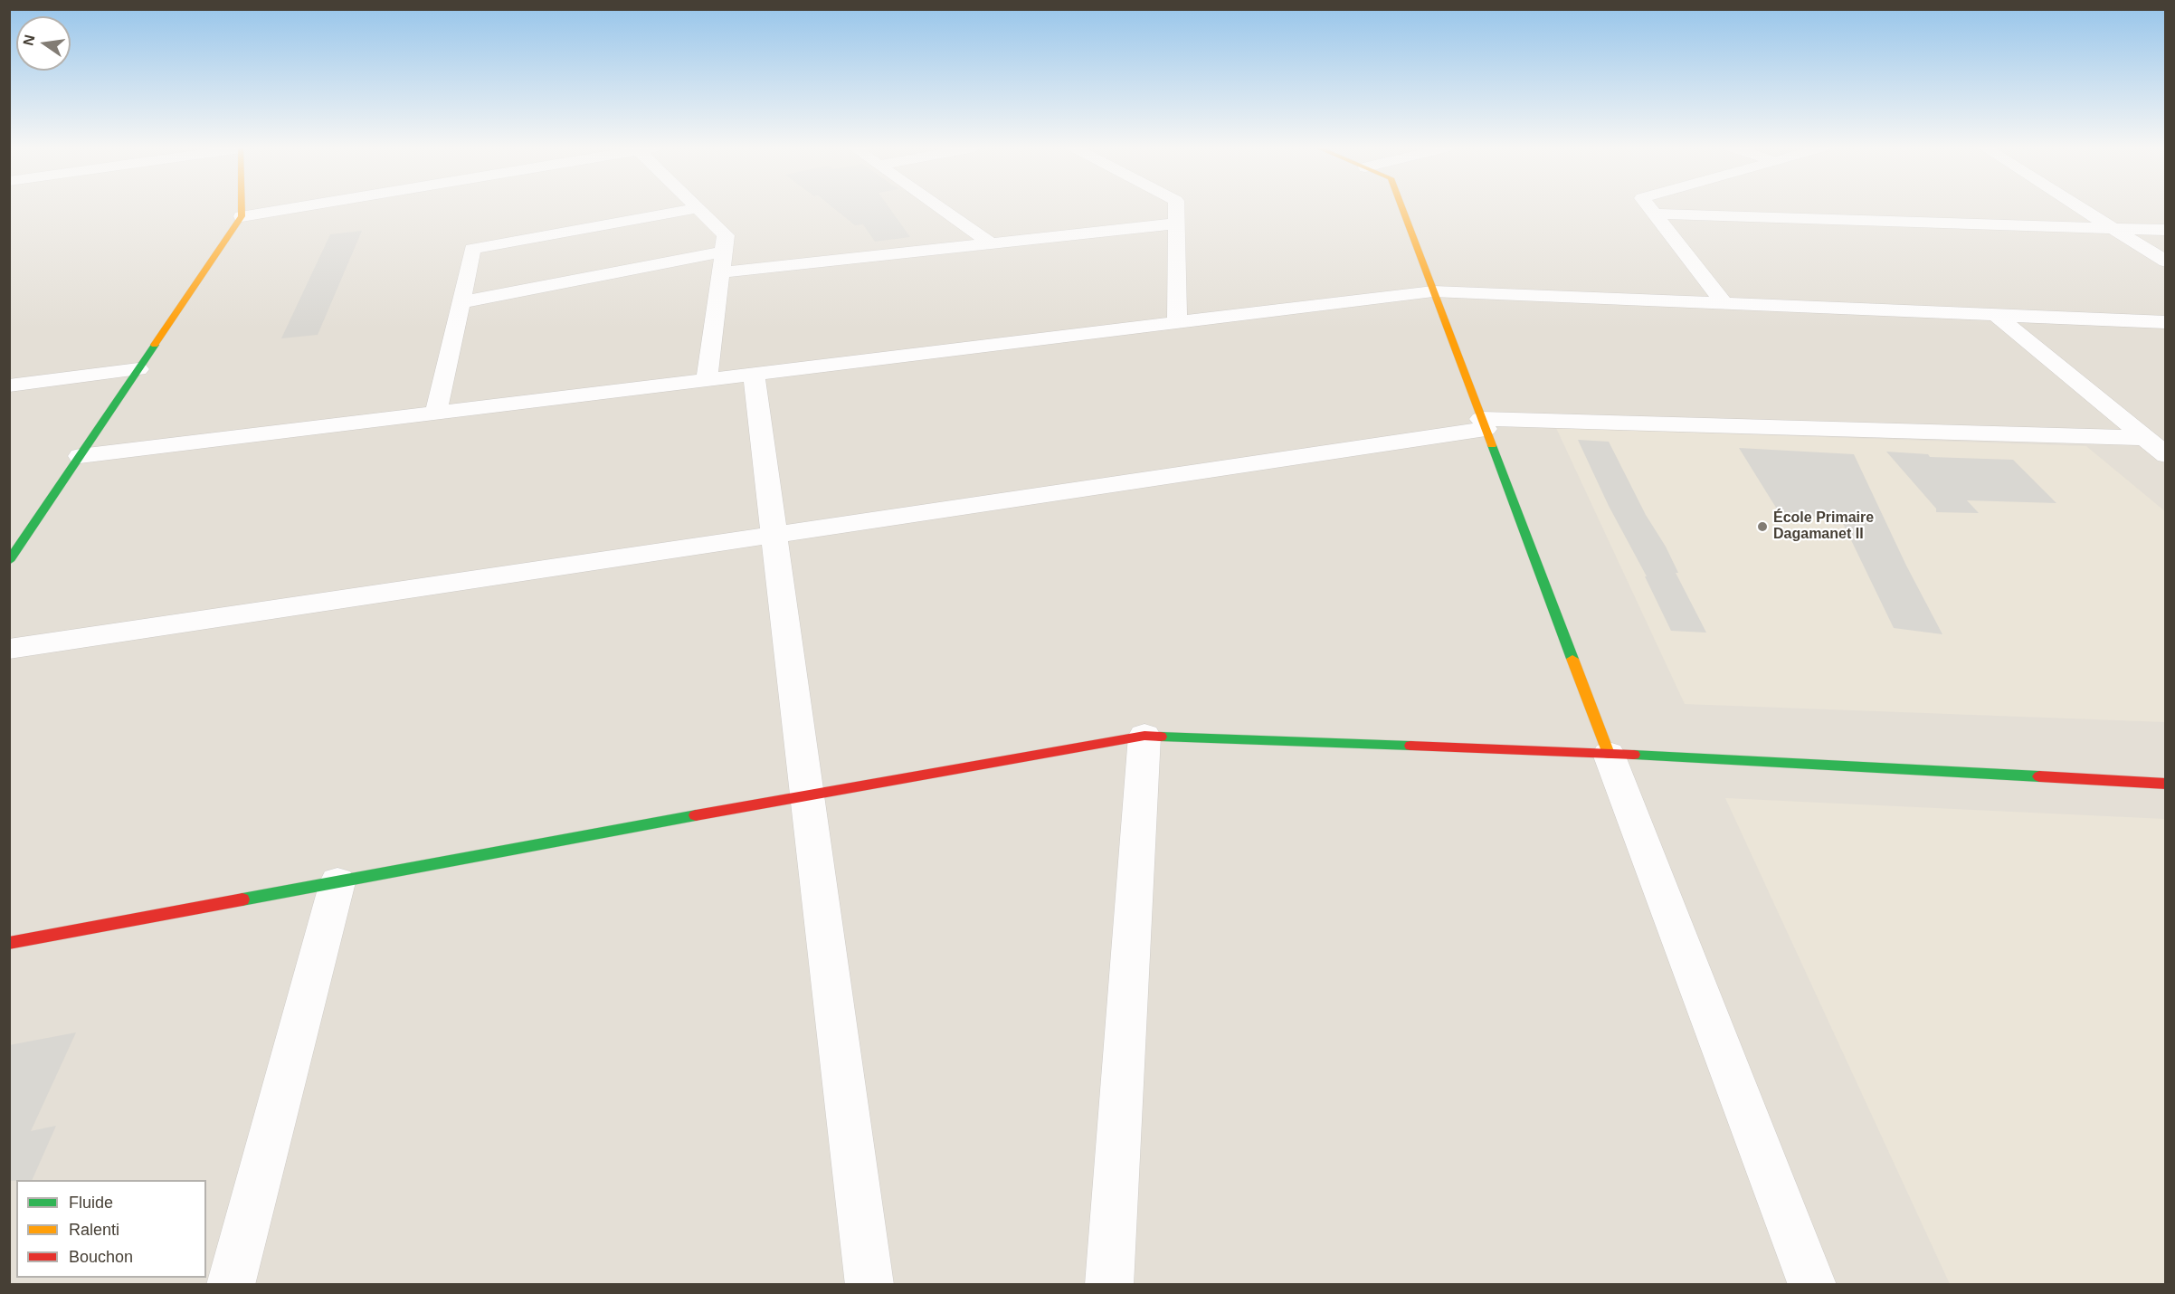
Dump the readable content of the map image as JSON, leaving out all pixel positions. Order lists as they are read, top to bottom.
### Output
{
  "places": ["École Primaire Dagamanet II"],
  "legend": ["Fluide", "Ralenti", "Bouchon"],
  "north": "left"
}
